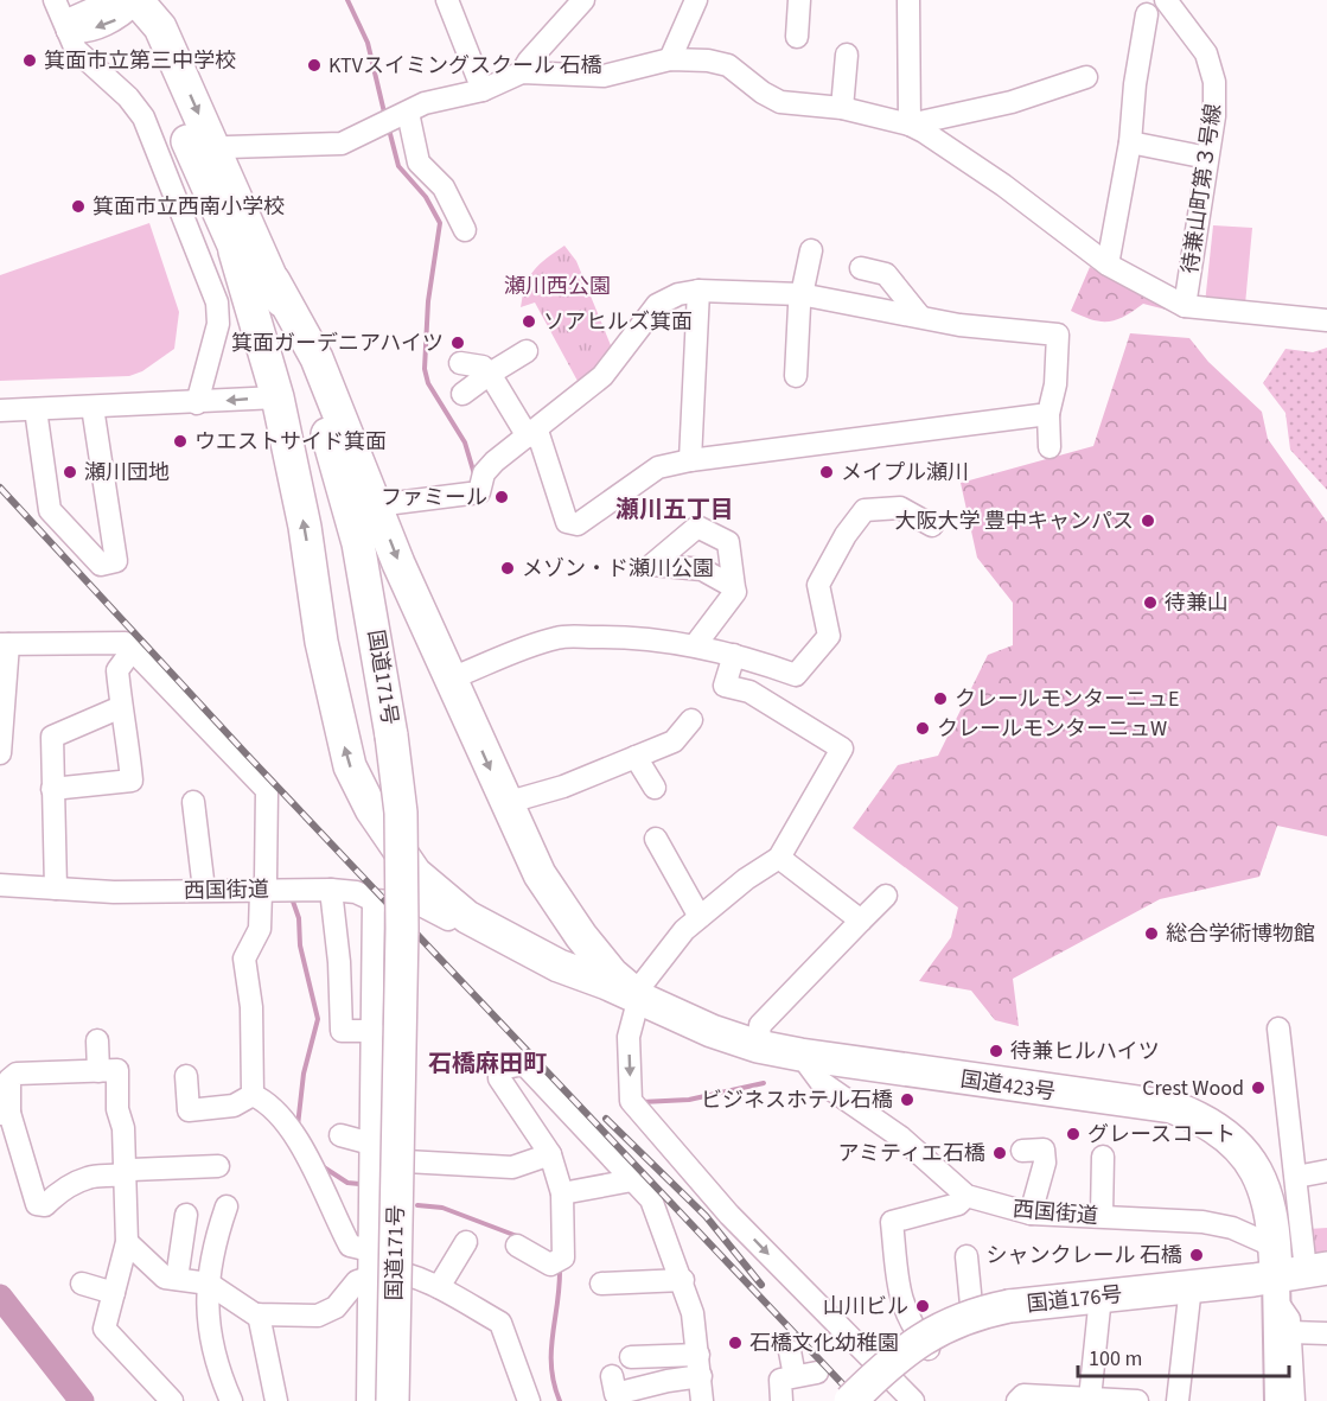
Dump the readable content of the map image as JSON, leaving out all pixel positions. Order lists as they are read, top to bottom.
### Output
{
  "streets": {
    "highway": ["国道171号", "国道423号", "国道176号"],
    "street": ["待兼山町第３号線", "西国街道"]
  },
  "crossings": [
    ["西国街道", "国道423号"],
    ["西国街道", "国道176号"],
    ["国道423号", "国道176号"]
  ],
  "districts": ["瀬川五丁目", "石橋麻田町"],
  "parks": ["瀬川西公園"],
  "places": [
    "箕面市立第三中学校",
    "KTVスイミングスクール 石橋",
    "箕面市立西南小学校",
    "ソアヒルズ箕面",
    "箕面ガーデニアハイツ",
    "ウエストサイド箕面",
    "瀬川団地",
    "メイプル瀬川",
    "ファミール",
    "大阪大学 豊中キャンパス",
    "メゾン・ド瀬川公園",
    "待兼山",
    "クレールモンターニュE",
    "クレールモンターニュW",
    "総合学術博物館",
    "待兼ヒルハイツ",
    "Crest Wood",
    "ビジネスホテル石橋",
    "グレースコート",
    "アミティエ石橋",
    "シャンクレール 石橋",
    "山川ビル",
    "石橋文化幼稚園"
  ],
  "scale_bar": "100 m"
}
